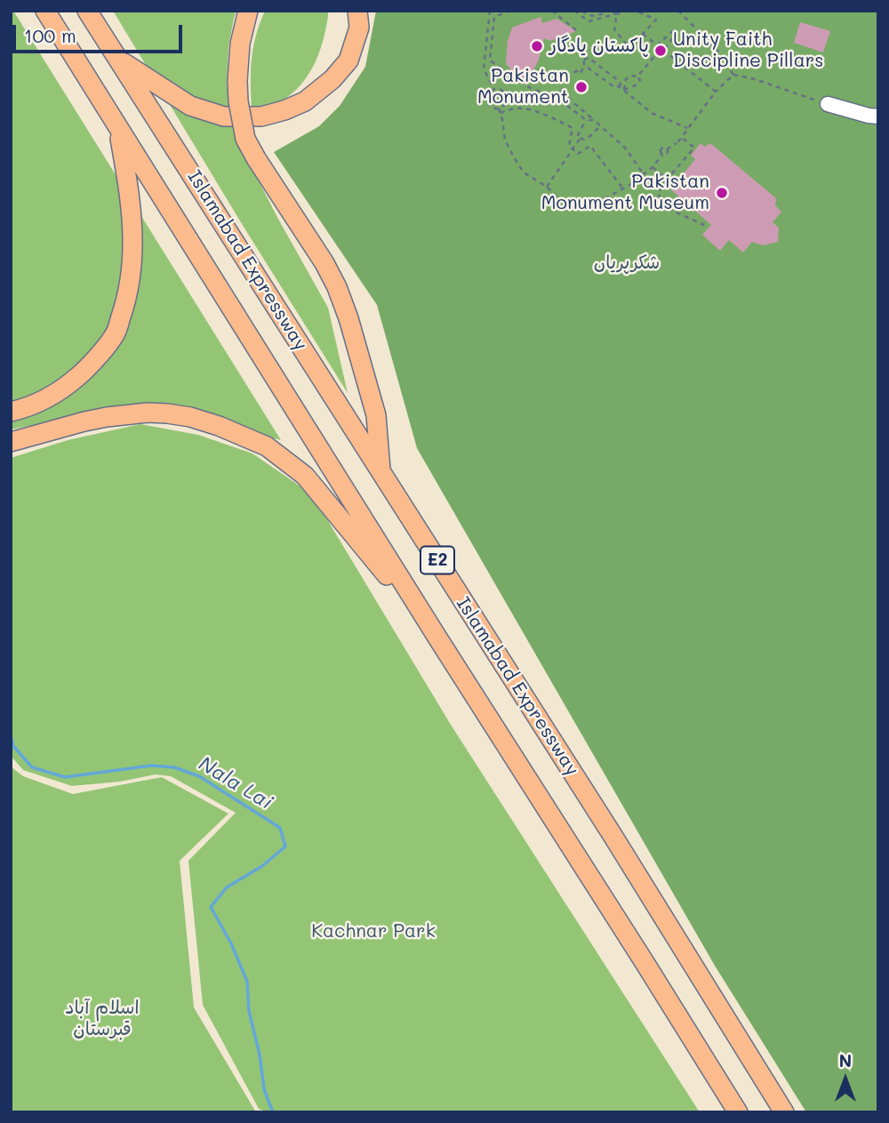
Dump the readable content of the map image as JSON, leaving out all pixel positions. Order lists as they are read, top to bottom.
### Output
{
  "streets": {
    "highway": ["Islamabad Expressway", "E2"]
  },
  "water": ["Nala Lai"],
  "parks": ["شکرپریاں", "Kachnar Park", "اسلام آباد قبرستان"],
  "places": [
    "پاکستان یادگار",
    "Unity Faith Discipline Pillars",
    "Pakistan Monument",
    "Pakistan Monument Museum"
  ],
  "scale_bar": "100 m",
  "north": "top"
}
